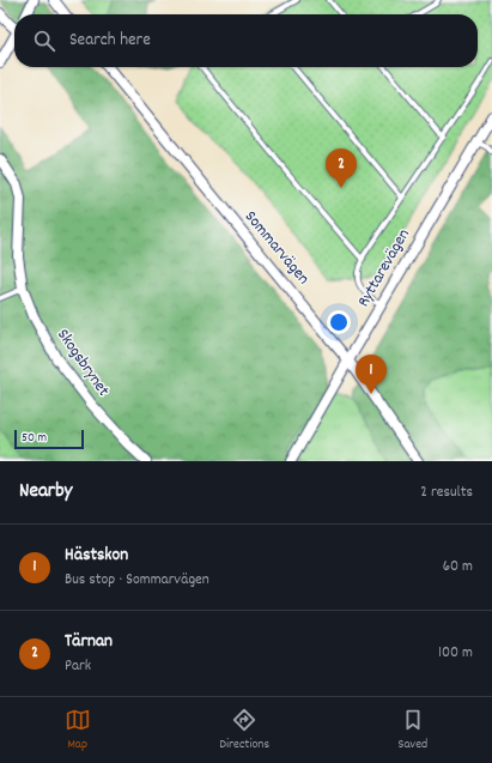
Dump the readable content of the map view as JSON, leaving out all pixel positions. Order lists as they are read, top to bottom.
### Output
{
  "streets": {
    "street": ["Sommarvägen", "Ryttarevägen", "Skogsbrynet"]
  },
  "crossings": [
    ["Sommarvägen", "Ryttarevägen"]
  ],
  "scale_bar": "50 m",
  "page": {
    "search": "Search here",
    "pins": ["2", "1"],
    "scale": "50 m",
    "heading": ["Nearby", "2 results"],
    "list": [
      {
        "mark": "1",
        "name": "Hästskon",
        "note": "Bus stop · Sommarvägen",
        "value": "60 m"
      },
      {
        "mark": "2",
        "name": "Tärnan",
        "note": "Park",
        "value": "100 m"
      }
    ],
    "nav": ["Map", "Directions", "Saved"]
  }
}
